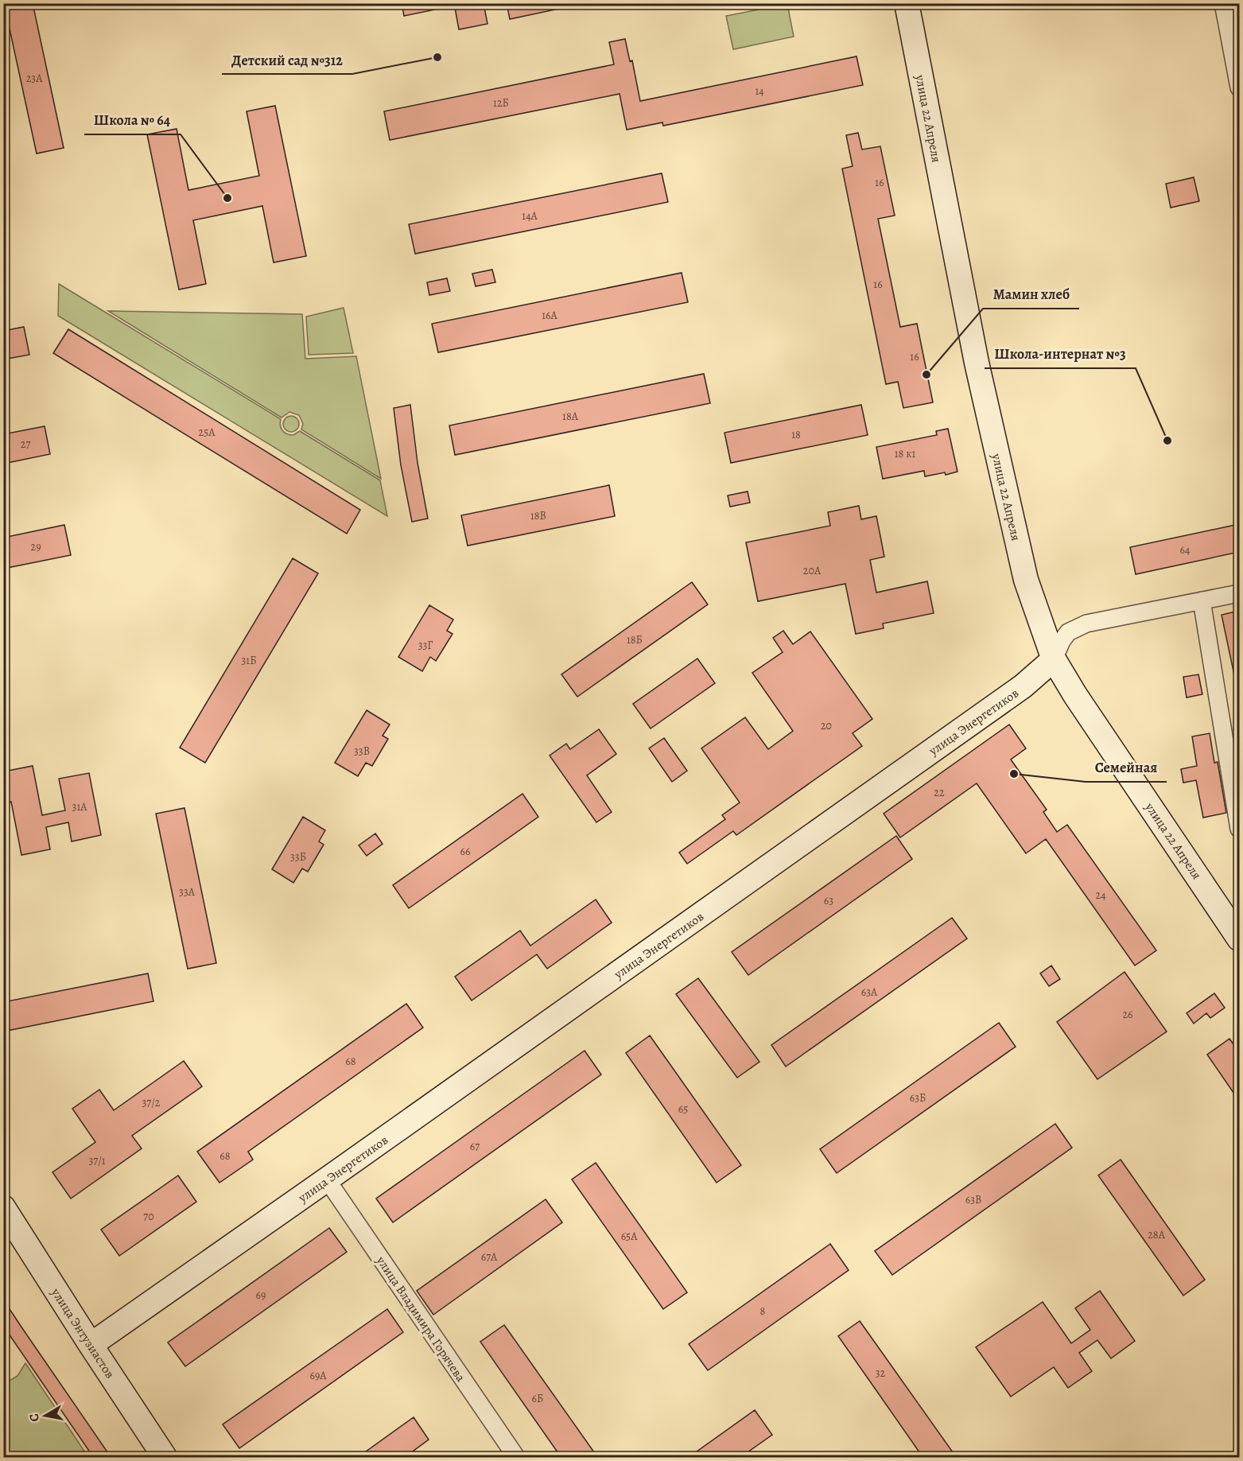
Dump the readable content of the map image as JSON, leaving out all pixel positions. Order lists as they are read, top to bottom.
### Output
{
  "streets": {
    "main road": ["улица 22 Апреля", "улица Энергетиков", "улица Энтузиастов"],
    "street": ["улица Владимира Горячева"]
  },
  "crossings": [
    ["улица 22 Апреля", "улица Энергетиков"],
    ["улица Энергетиков", "улица Владимира Горячева"],
    ["улица Энергетиков", "улица Энтузиастов"]
  ],
  "places": [
    "Детский сад №312",
    "Школа № 64",
    "Мамин хлеб",
    "Школа-интернат №3",
    "Семейная"
  ],
  "house_numbers": [
    "23А",
    "14",
    "12Б",
    "16",
    "14А",
    "16",
    "16А",
    "16",
    "18А",
    "25А",
    "18",
    "27",
    "18 к1",
    "18В",
    "29",
    "64",
    "20А",
    "18Б",
    "33Г",
    "31Б",
    "20",
    "33В",
    "22",
    "31А",
    "66",
    "33Б",
    "33А",
    "24",
    "63",
    "63А",
    "26",
    "68",
    "63Б",
    "37/2",
    "65",
    "67",
    "68",
    "37/1",
    "63В",
    "70",
    "28А",
    "65А",
    "67А",
    "69",
    "8",
    "32",
    "69А",
    "6Б"
  ],
  "north": "left"
}
